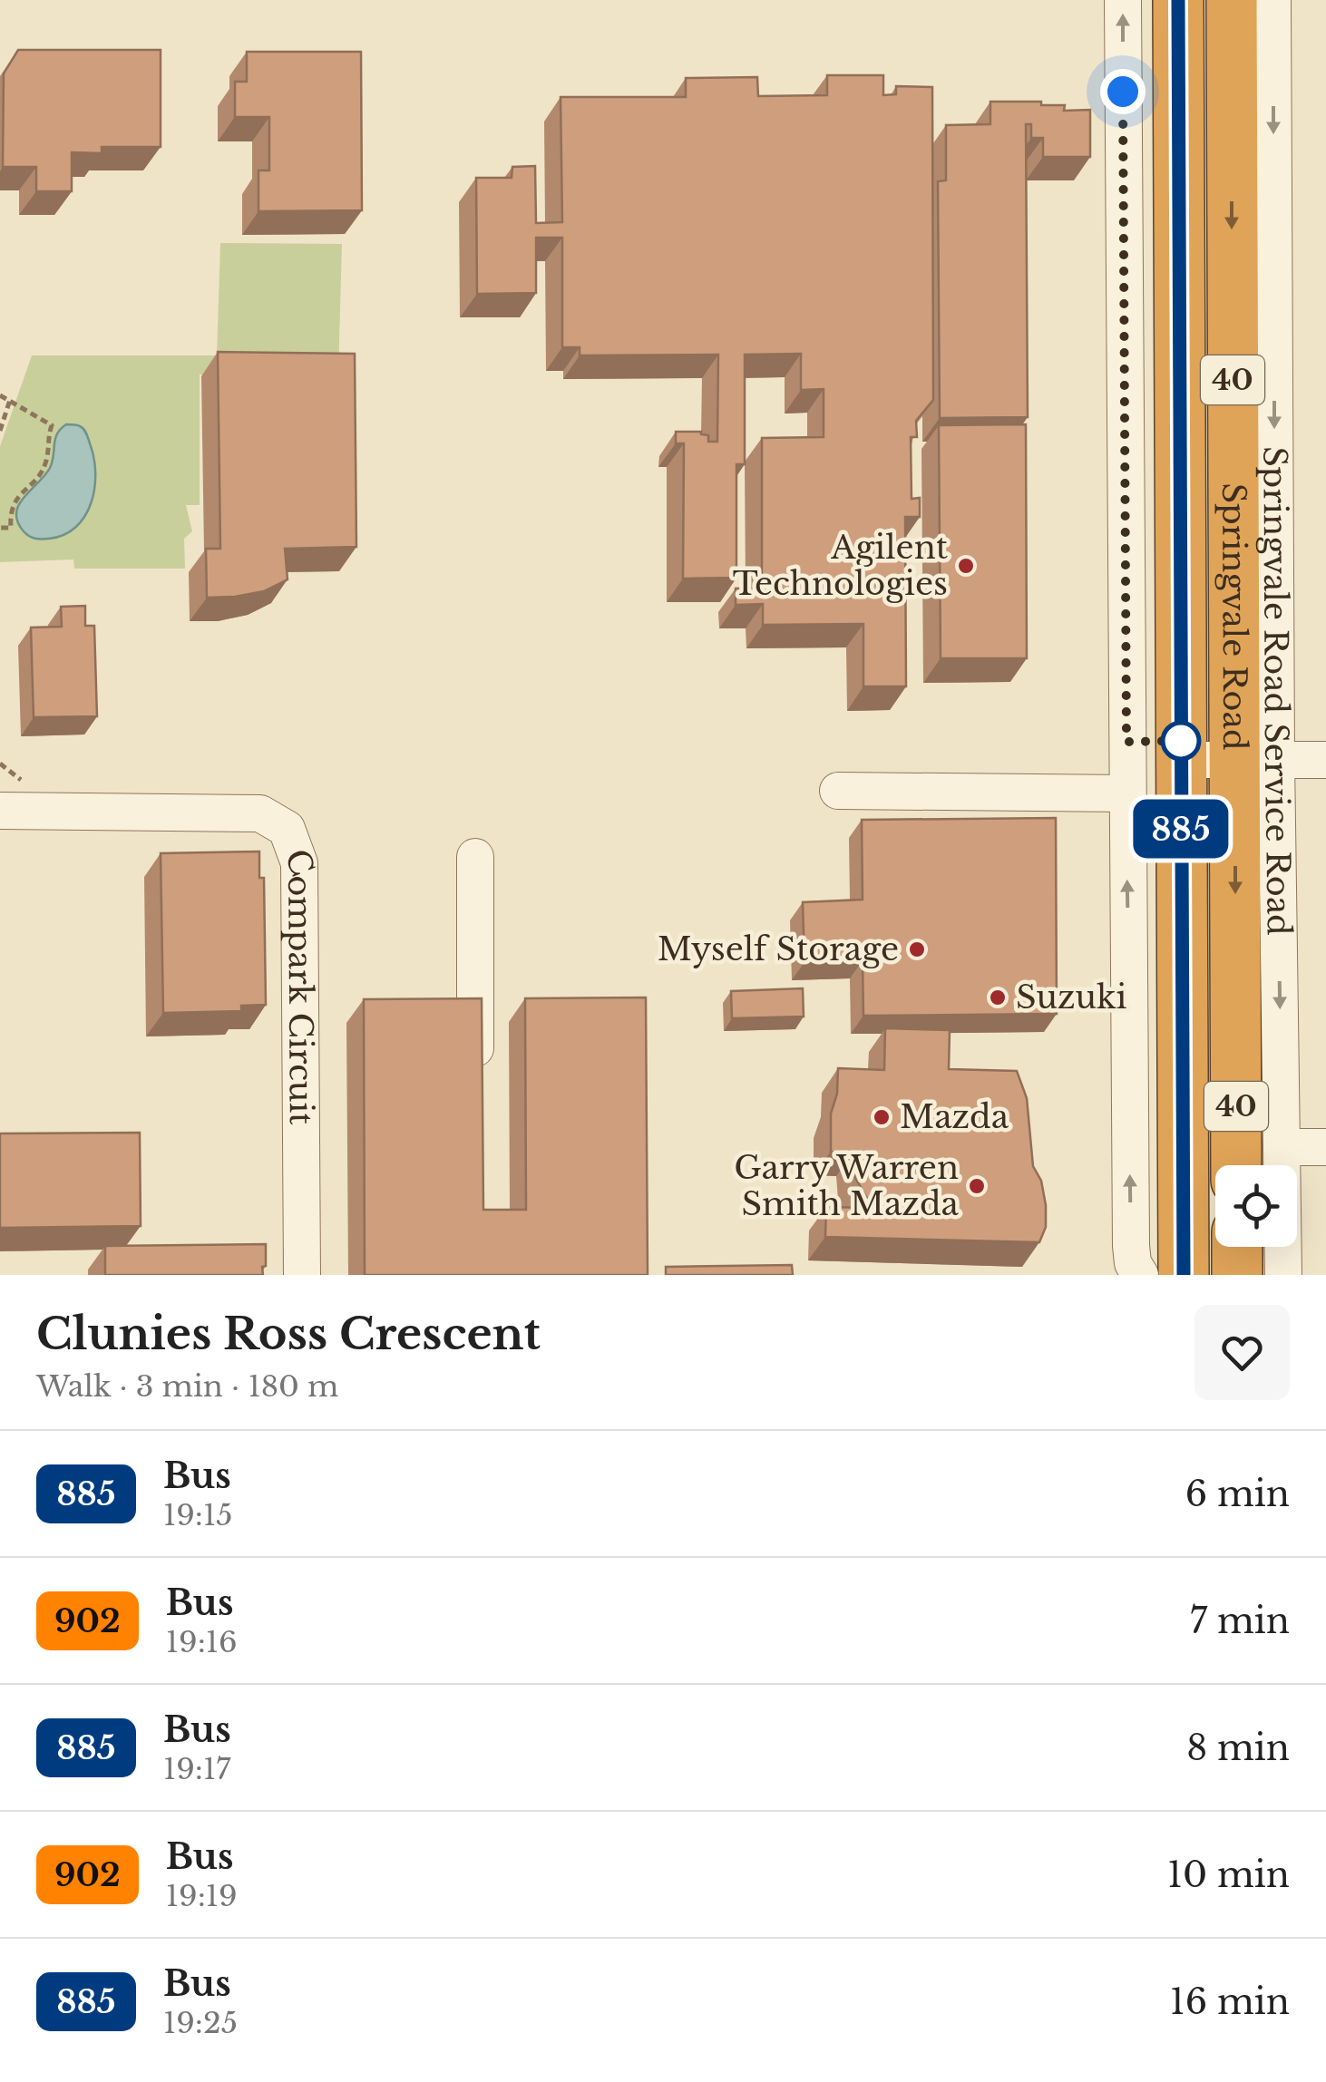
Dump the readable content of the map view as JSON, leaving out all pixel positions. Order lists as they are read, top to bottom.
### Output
{
  "streets": {
    "highway": ["40", "Springvale Road"],
    "street": ["Springvale Road Service Road", "Compark Circuit"]
  },
  "crossings": [
    ["Springvale Road", "Springvale Road Service Road"]
  ],
  "places": [
    "Agilent Technologies",
    "Myself Storage",
    "Suzuki",
    "Mazda",
    "Garry Warren Smith Mazda"
  ],
  "lines": ["bus line 885"],
  "page": {
    "on_map": "885",
    "heading": ["Clunies Ross Crescent", "Walk · 3 min · 180 m"],
    "list": [
      {
        "mark": "885",
        "name": "Bus",
        "note": "19:15",
        "value": "6 min"
      },
      {
        "mark": "902",
        "name": "Bus",
        "note": "19:16",
        "value": "7 min"
      },
      {
        "mark": "885",
        "name": "Bus",
        "note": "19:17",
        "value": "8 min"
      },
      {
        "mark": "902",
        "name": "Bus",
        "note": "19:19",
        "value": "10 min"
      },
      {
        "mark": "885",
        "name": "Bus",
        "note": "19:25",
        "value": "16 min"
      }
    ]
  }
}
